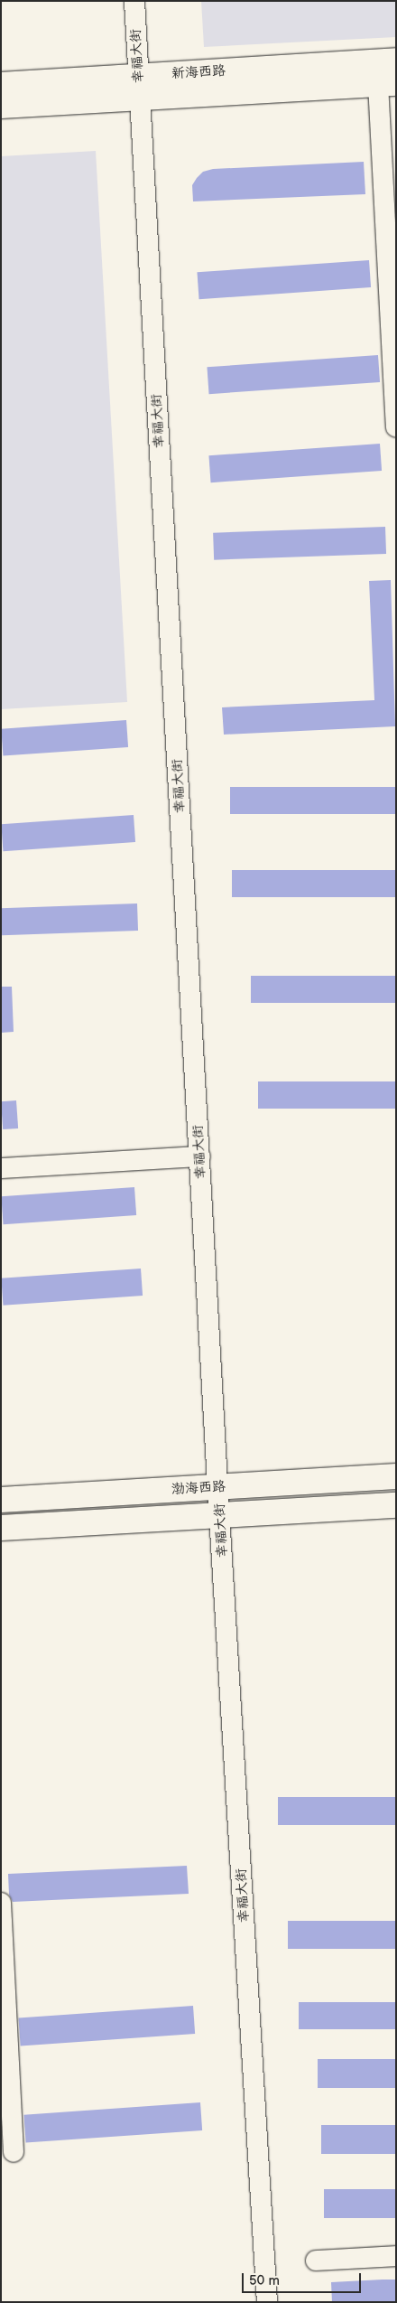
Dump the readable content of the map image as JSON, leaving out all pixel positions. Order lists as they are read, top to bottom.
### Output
{
  "streets": {
    "main road": ["新海西路", "渤海西路"],
    "street": ["幸福大街"]
  },
  "crossings": [
    ["幸福大街", "新海西路"],
    ["幸福大街", "渤海西路"]
  ],
  "scale_bar": "50 m"
}
